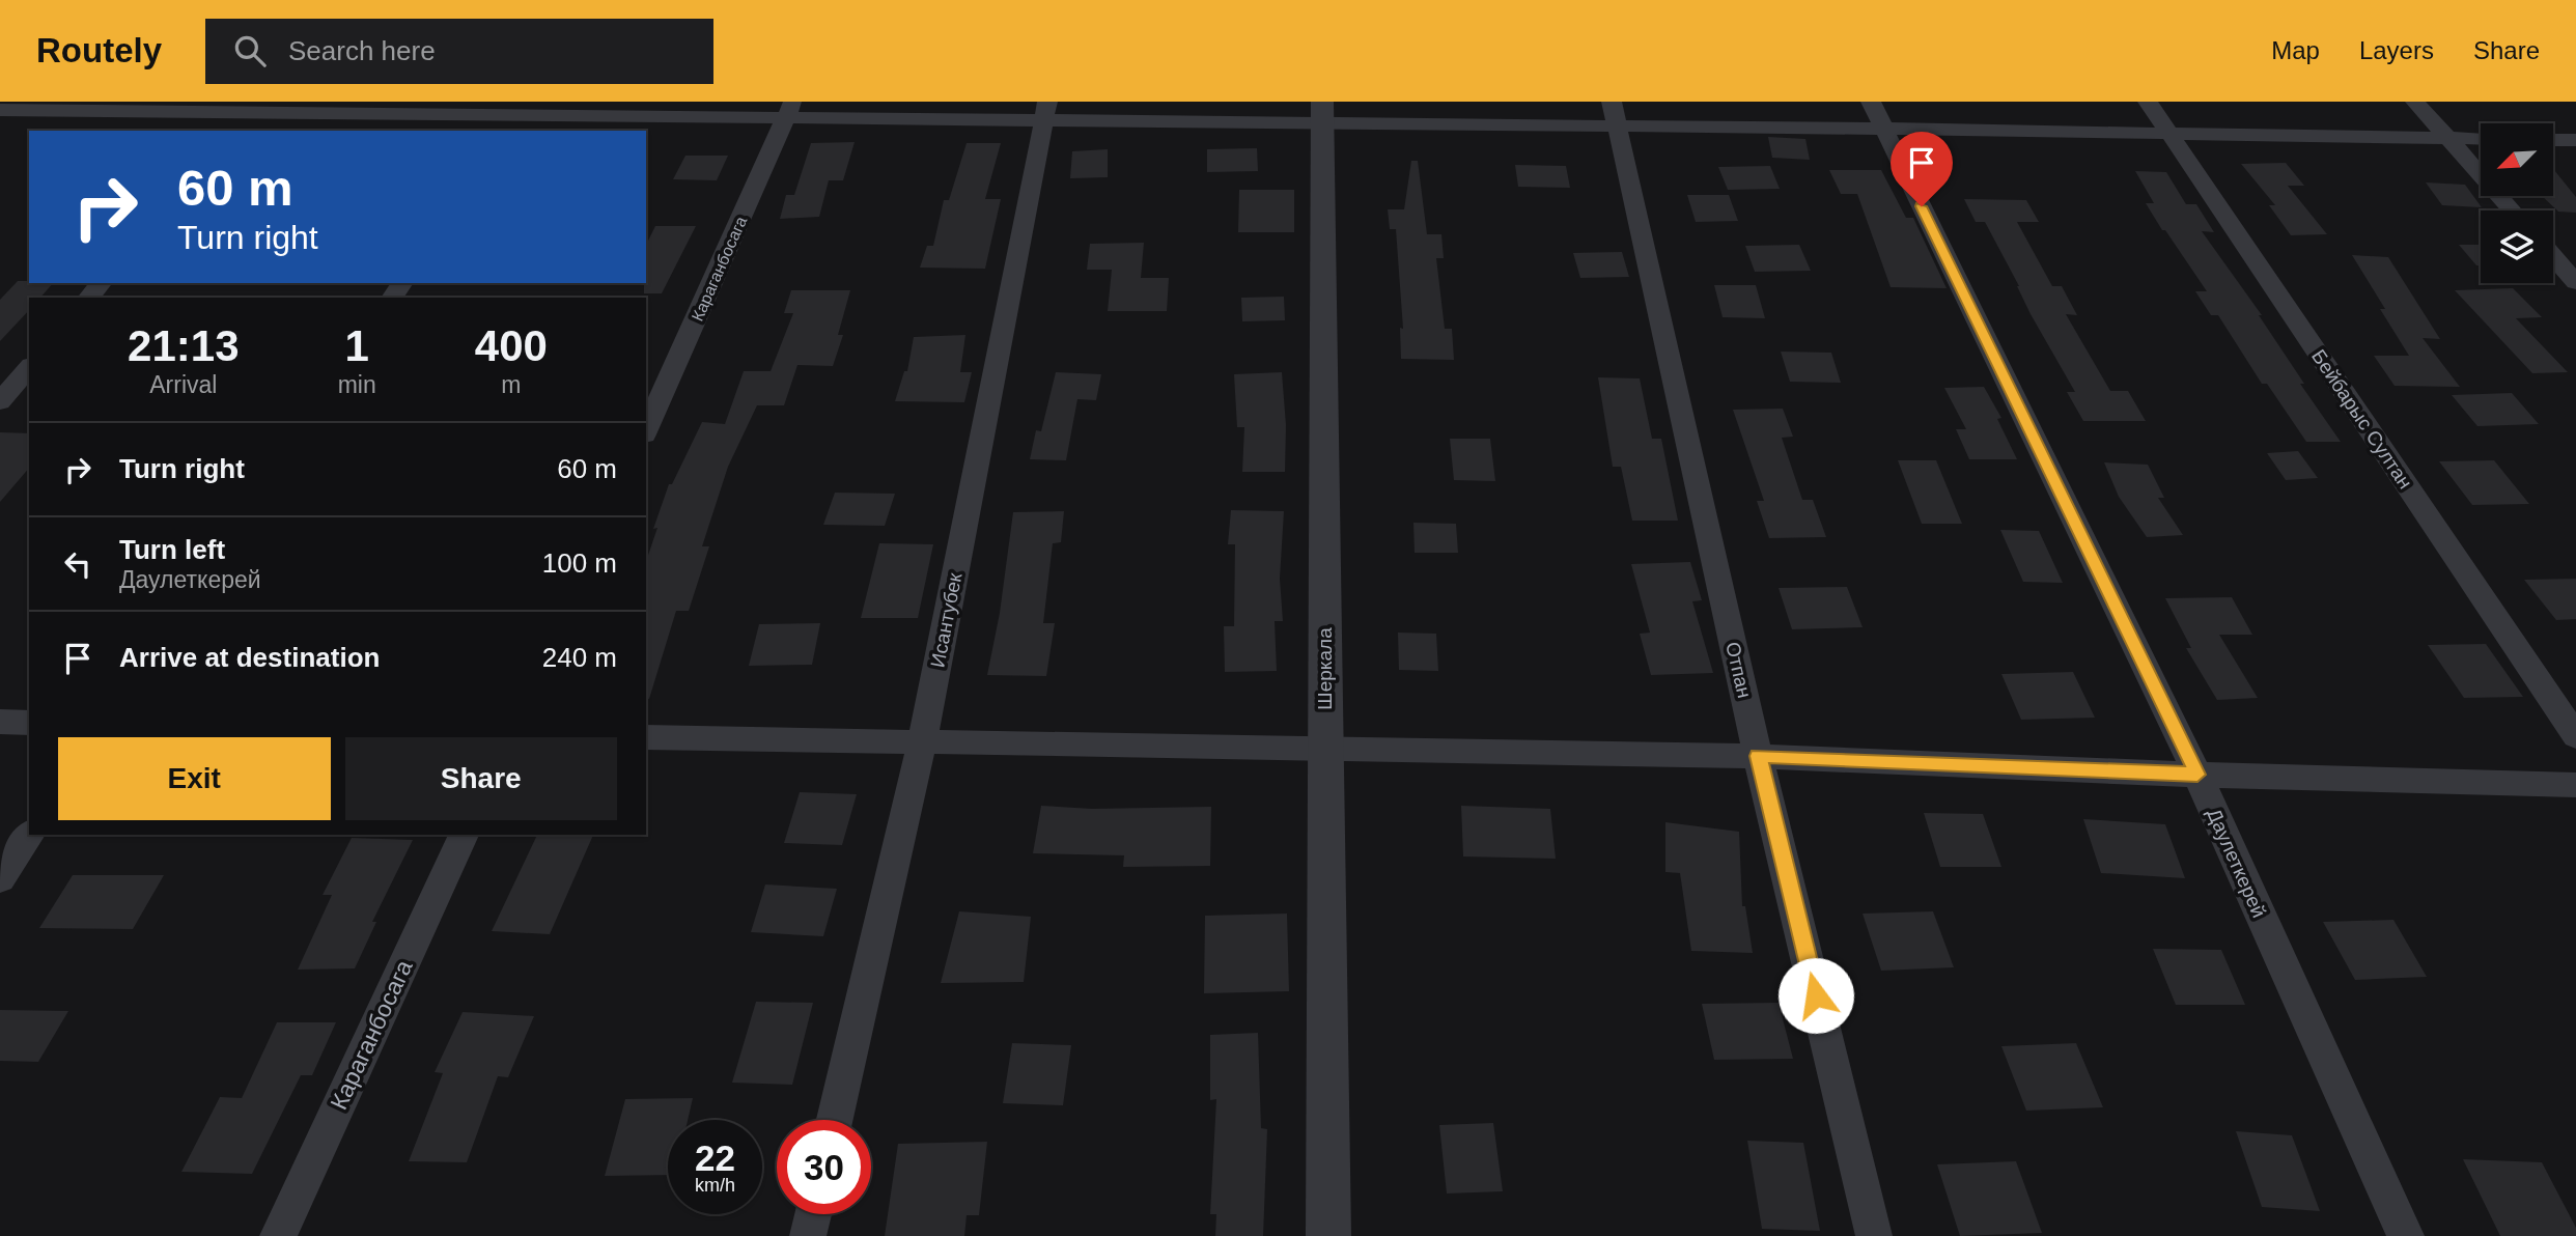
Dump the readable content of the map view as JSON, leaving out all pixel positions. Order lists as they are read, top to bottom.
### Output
{
  "streets": {
    "street": [
      "Караганбосага",
      "Бейбарыс Султан",
      "Исантубек",
      "Шеркала",
      "Отпан",
      "Даулеткерей"
    ]
  },
  "north": "bottom left",
  "page": {
    "header": "Routely",
    "search": "Search here",
    "nav": ["Map", "Layers", "Share"],
    "turn": ["60 m", "Turn right"],
    "eta": [
      "21:13",
      "Arrival",
      "1",
      "min",
      "400",
      "m"
    ],
    "list": [
      {
        "name": "Turn right",
        "value": "60 m"
      },
      {
        "name": "Turn left",
        "note": "Даулеткерей",
        "value": "100 m"
      },
      {
        "name": "Arrive at destination",
        "value": "240 m"
      }
    ],
    "buttons": ["Exit", "Share"],
    "speed": "22 km/h",
    "limit": "30"
  }
}
